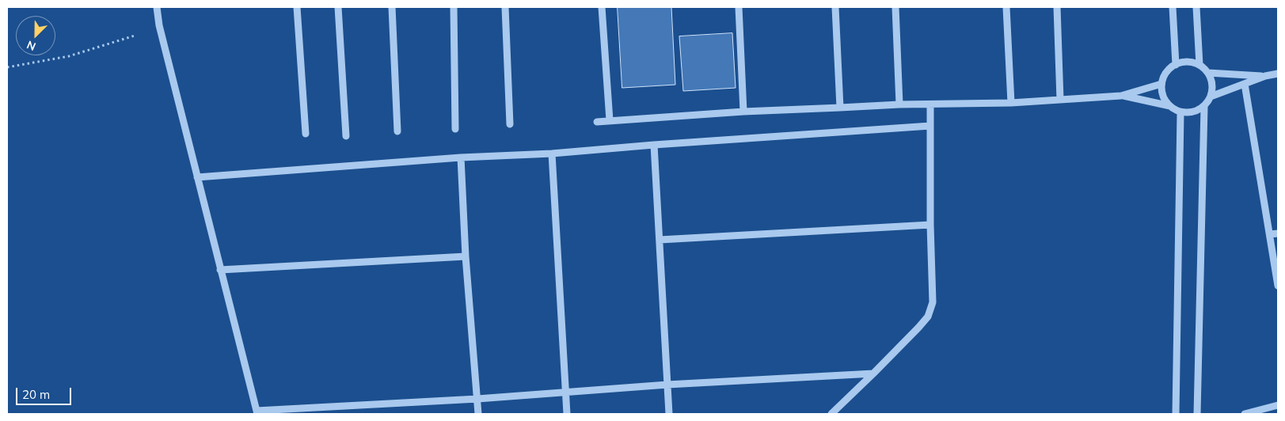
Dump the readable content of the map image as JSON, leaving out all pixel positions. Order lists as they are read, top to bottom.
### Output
{
  "scale_bar": "20 m",
  "north": "bottom left"
}
